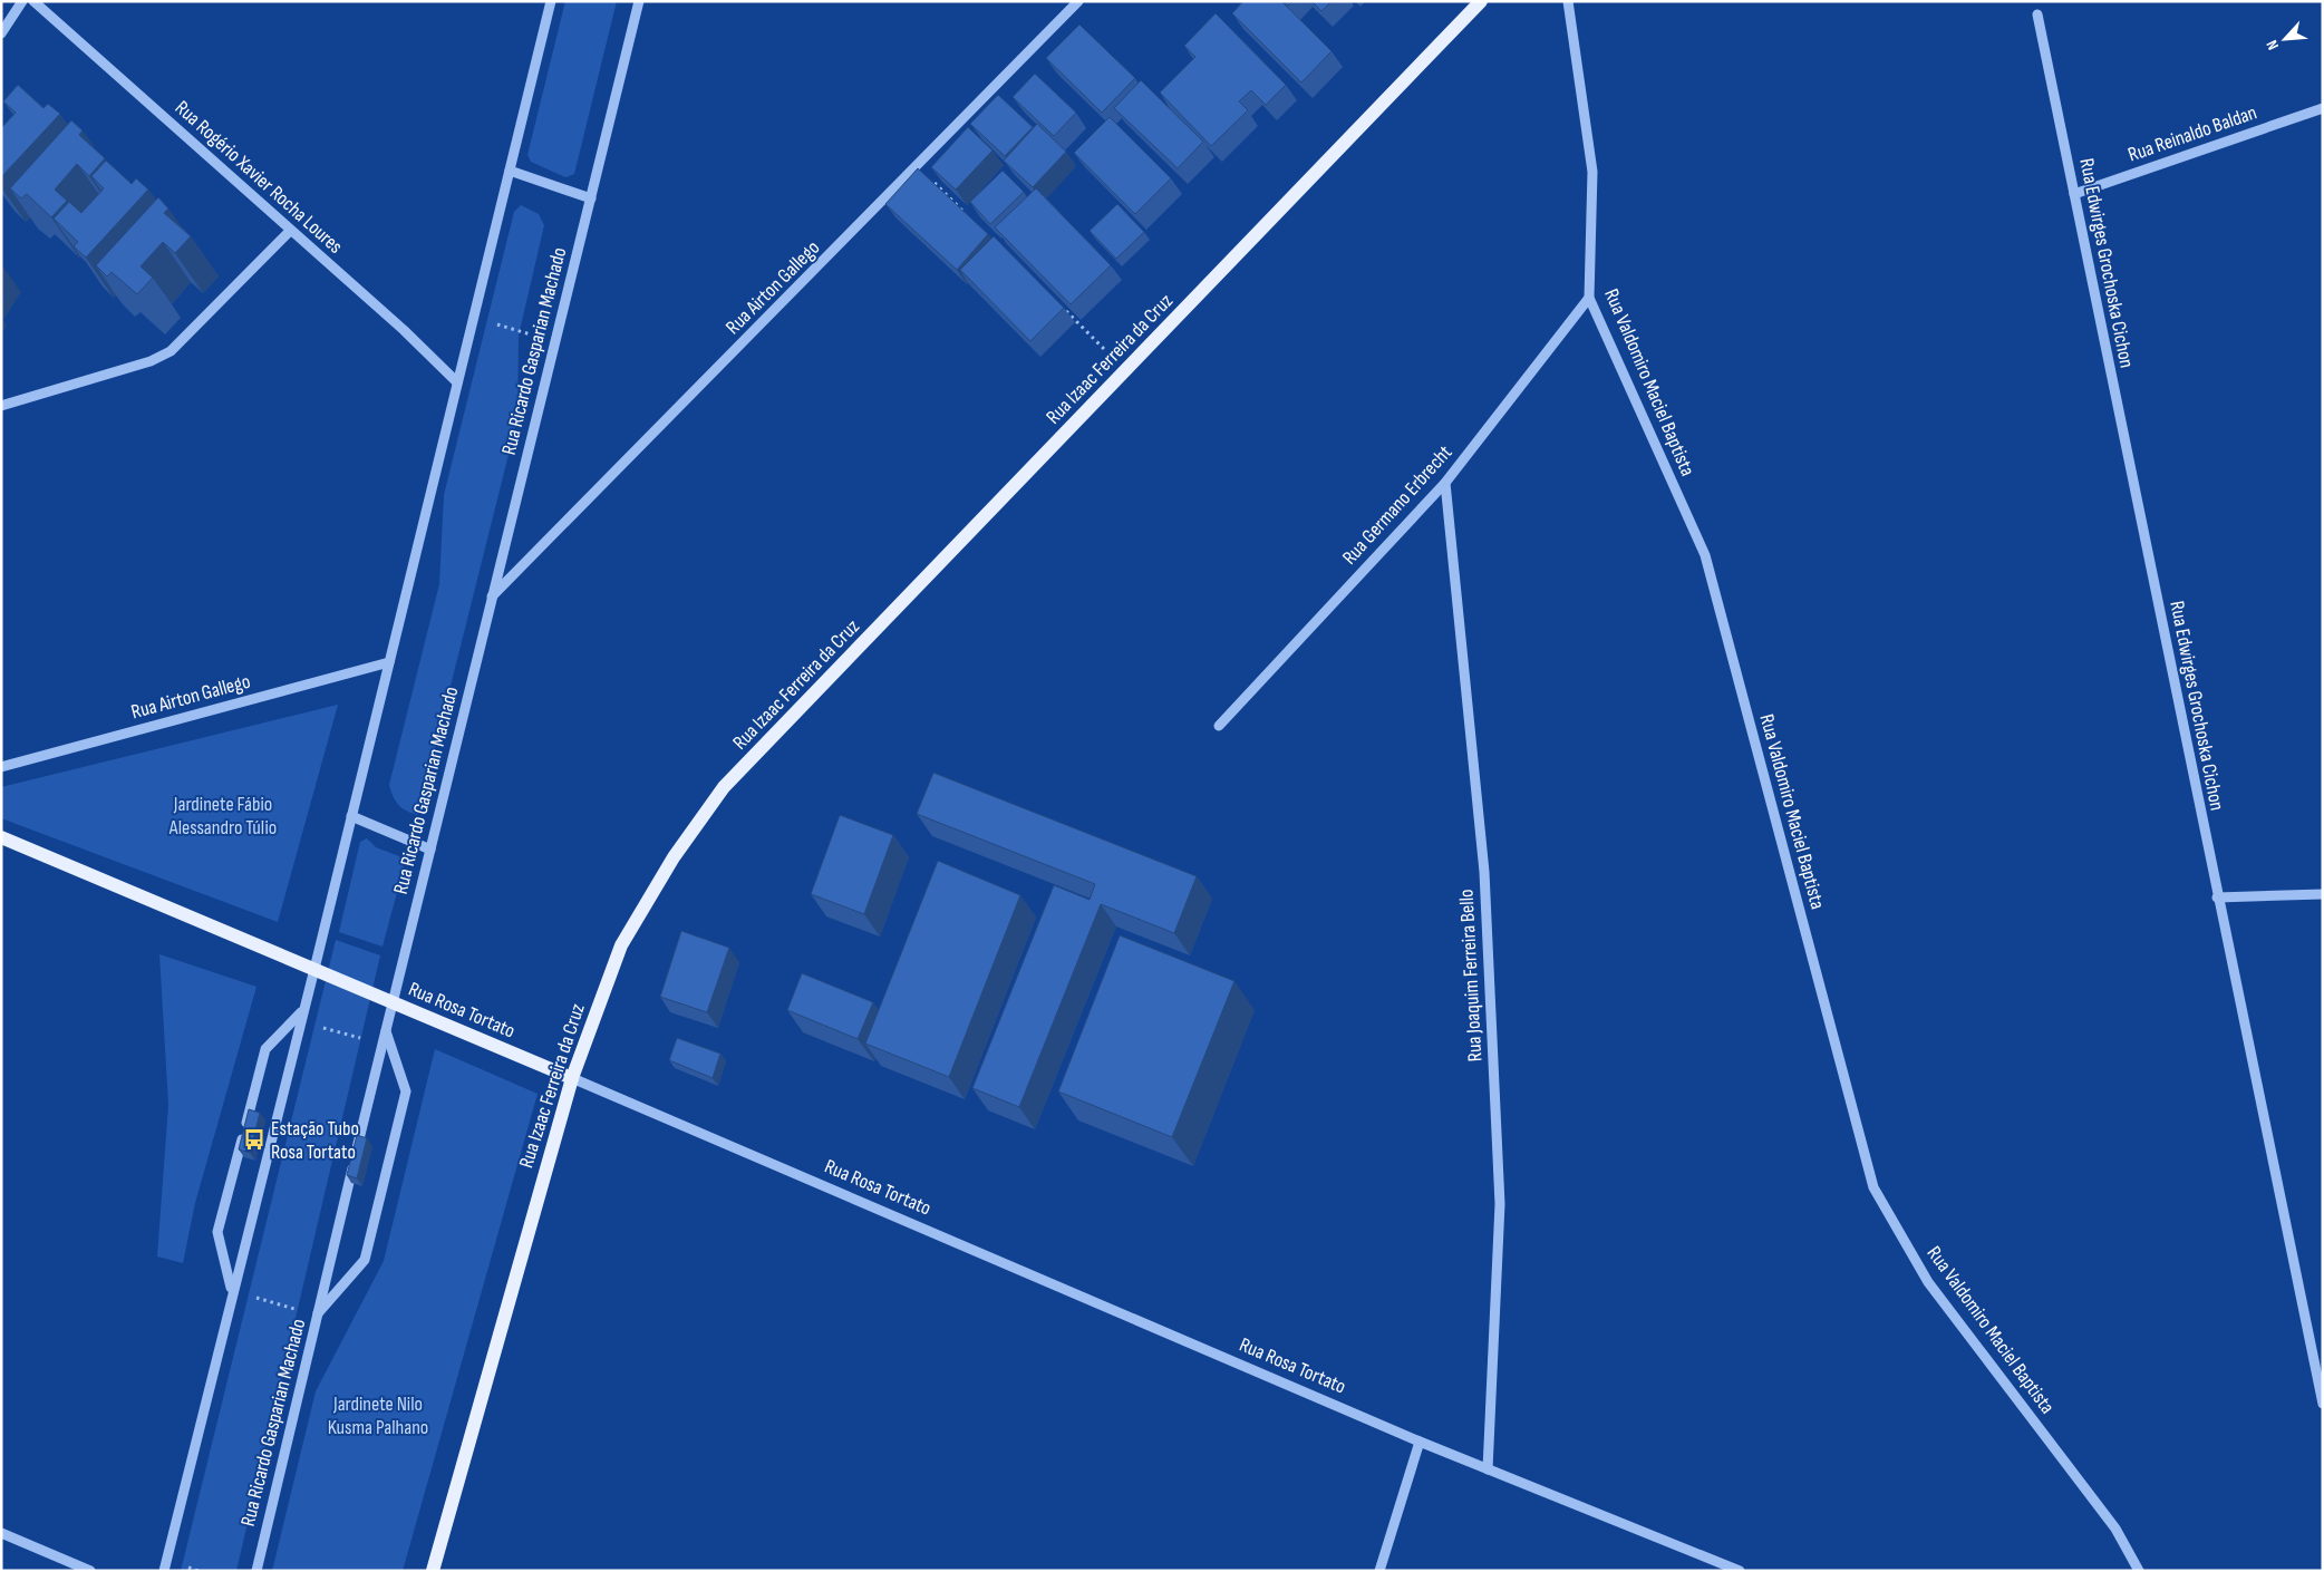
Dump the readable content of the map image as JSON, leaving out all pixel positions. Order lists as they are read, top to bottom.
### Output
{
  "streets": {
    "main road": ["Rua Izaac Ferreira da Cruz", "Rua Rosa Tortato"],
    "street": [
      "Rua Reinaldo Baldan",
      "Rua Rogério Xavier Rocha Loures",
      "Rua Edwirges Grochoska Cichon",
      "Rua Airton Gallego",
      "Rua Ricardo Gasparian Machado",
      "Rua Valdomiro Maciel Baptista",
      "Rua Germano Erbrecht",
      "Rua Joaquim Ferreira Bello"
    ]
  },
  "crossings": [
    ["Rua Reinaldo Baldan", "Rua Edwirges Grochoska Cichon"],
    ["Rua Airton Gallego", "Rua Ricardo Gasparian Machado"],
    ["Rua Ricardo Gasparian Machado", "Rua Rosa Tortato"],
    ["Rua Izaac Ferreira da Cruz", "Rua Rosa Tortato"],
    ["Rua Valdomiro Maciel Baptista", "Rua Germano Erbrecht"],
    ["Rua Germano Erbrecht", "Rua Joaquim Ferreira Bello"],
    ["Rua Joaquim Ferreira Bello", "Rua Rosa Tortato"]
  ],
  "parks": ["Jardinete Fábio Alessandro Túlio", "Jardinete Nilo Kusma Palhano"],
  "places": {
    "bus stop": ["Estação Tubo Rosa Tortato"]
  },
  "north": "bottom left"
}
